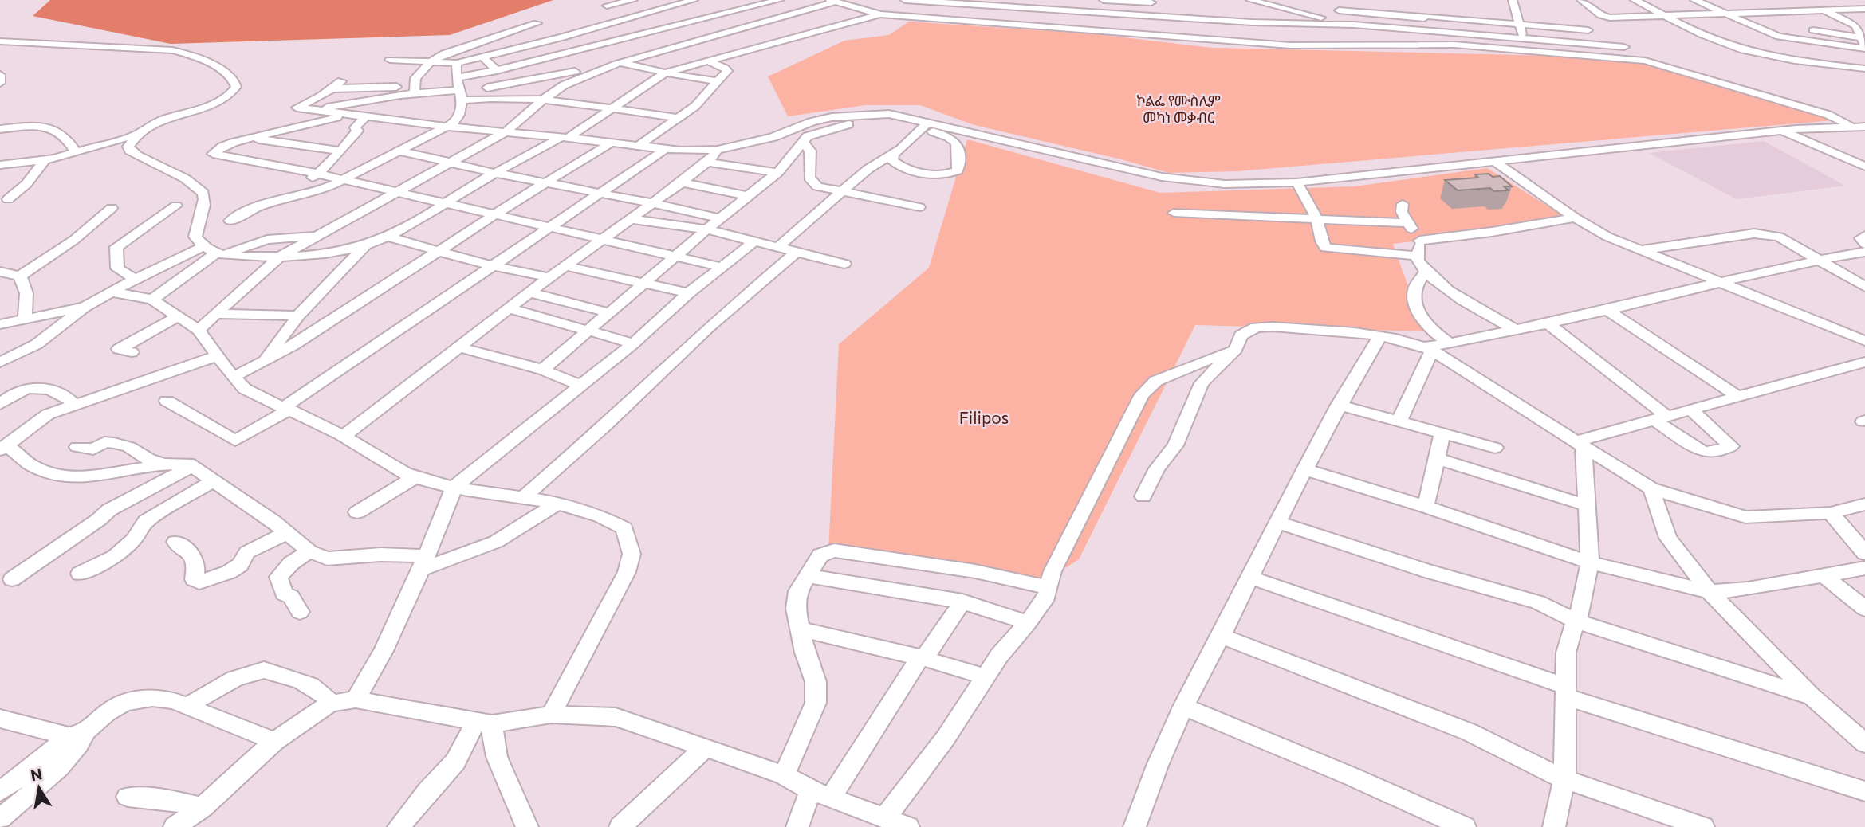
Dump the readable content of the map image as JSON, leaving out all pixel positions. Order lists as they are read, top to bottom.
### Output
{
  "parks": ["ኮልፌ የሙስሊም መካነ መቃብር", "Filipos"],
  "north": "top"
}
